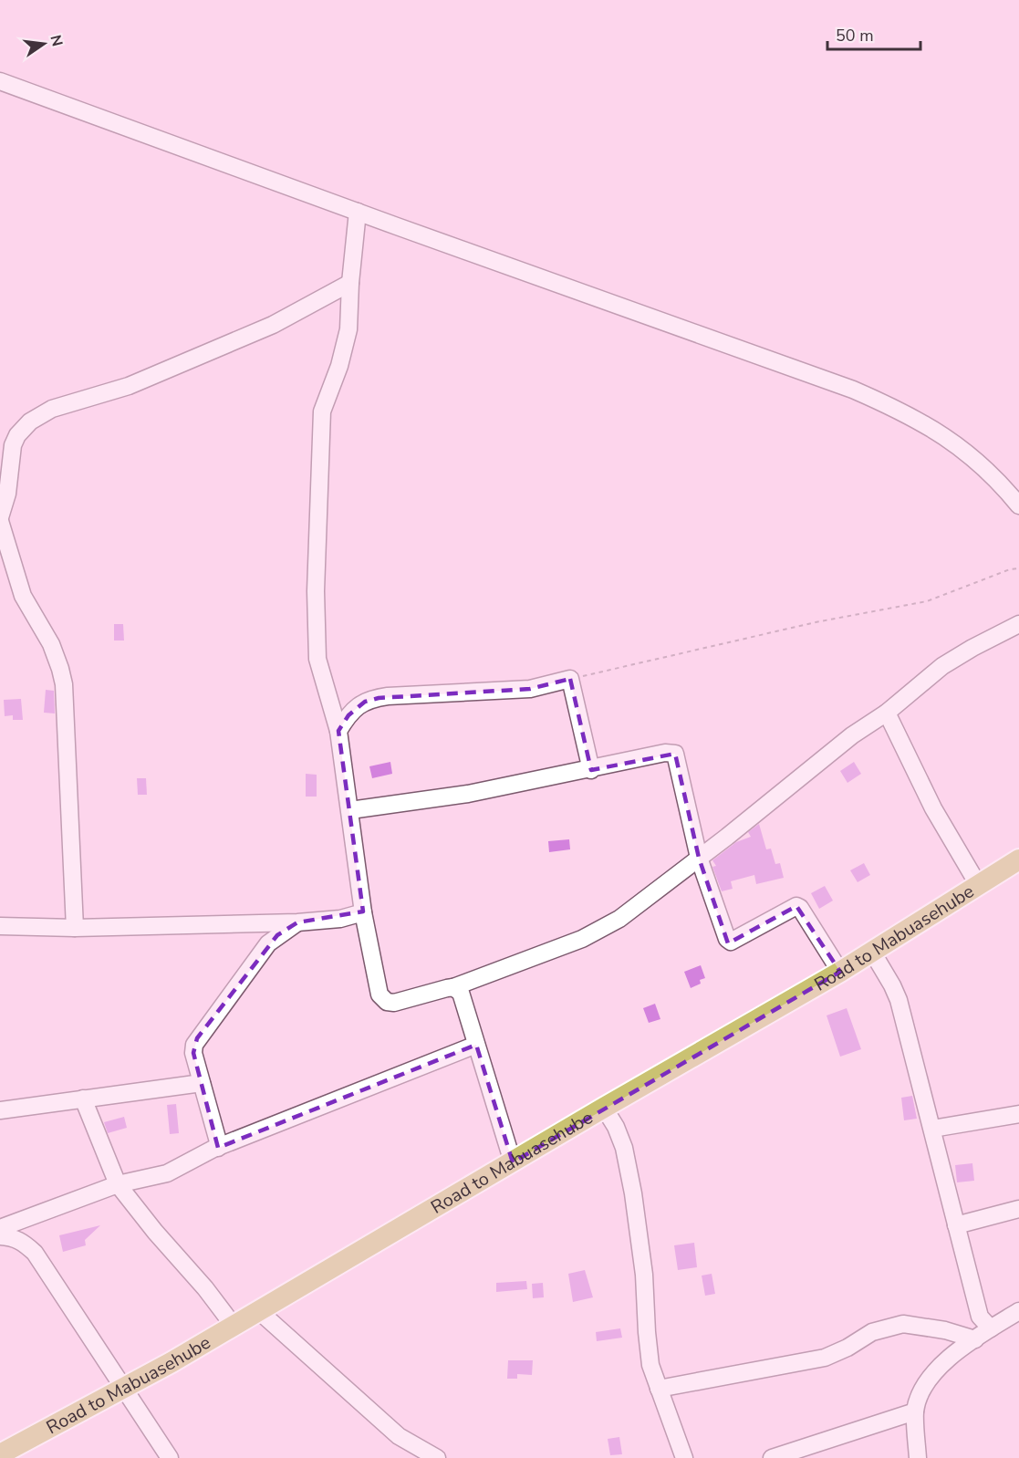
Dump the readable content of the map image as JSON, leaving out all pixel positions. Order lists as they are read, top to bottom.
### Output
{
  "streets": {
    "main road": ["Road to Mabuasehube"]
  },
  "scale_bar": "50 m",
  "north": "right"
}
